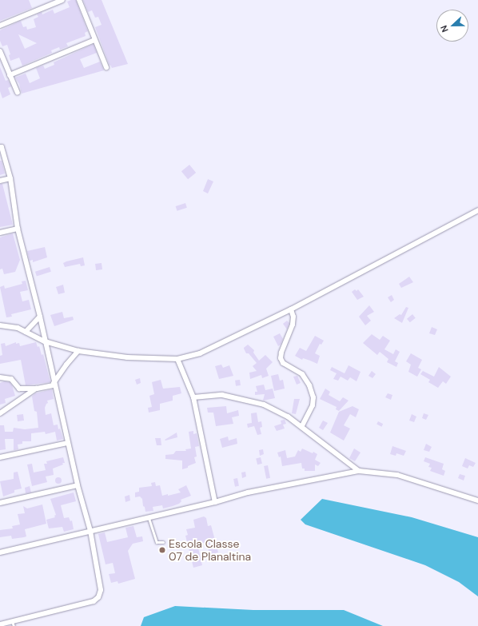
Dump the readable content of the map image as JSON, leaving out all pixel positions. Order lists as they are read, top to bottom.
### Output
{
  "places": ["Escola Classe 07 de Planaltina"],
  "north": "left"
}
